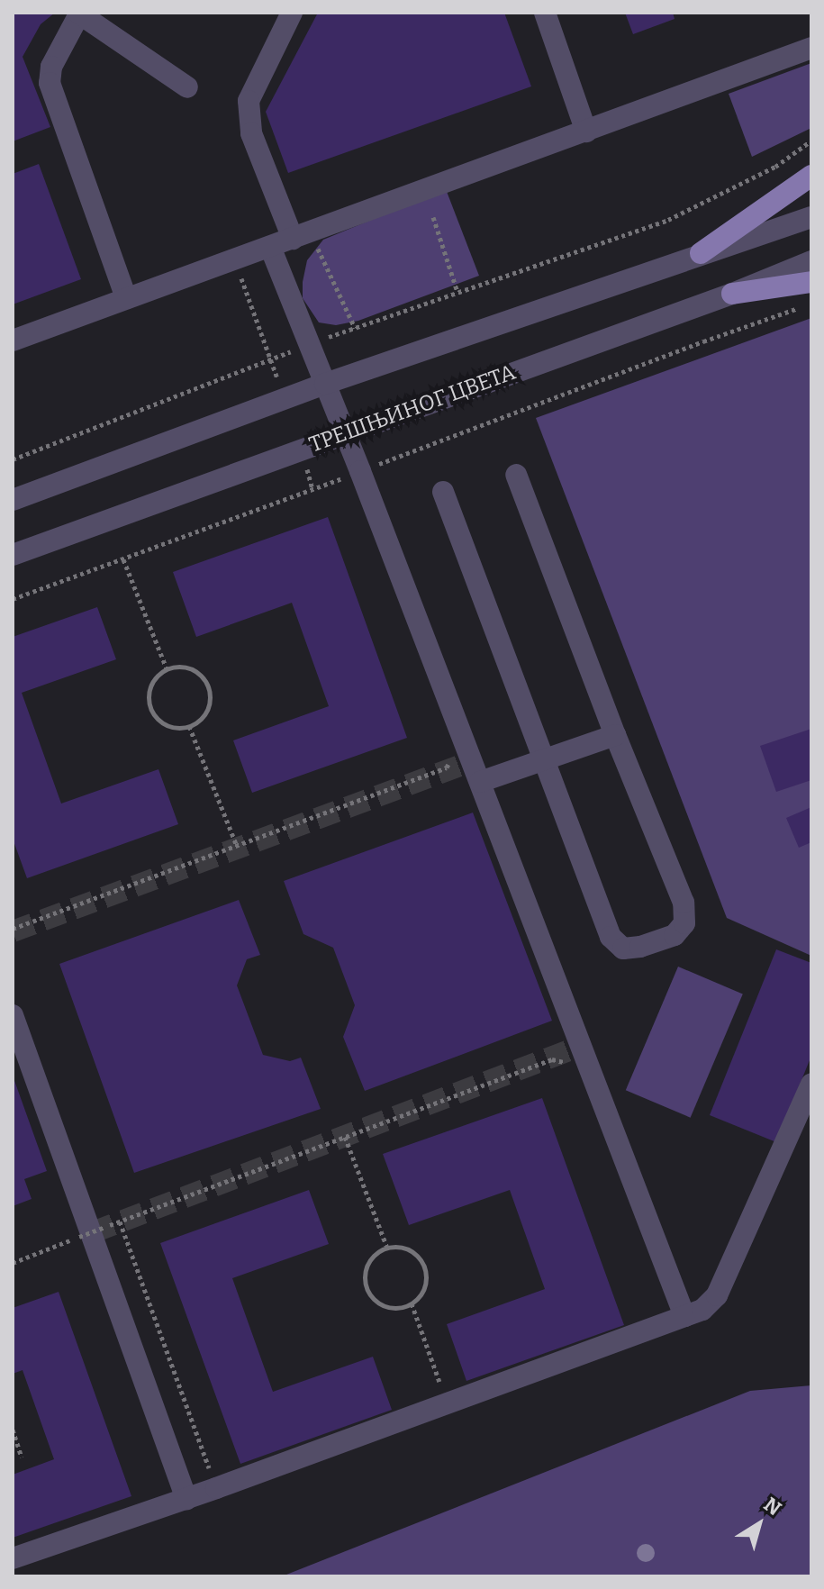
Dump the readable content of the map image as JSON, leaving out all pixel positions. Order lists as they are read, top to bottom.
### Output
{
  "streets": {
    "street": ["ТРЕШЊИНОГ ЦВЕТА"]
  },
  "north": "top right"
}
